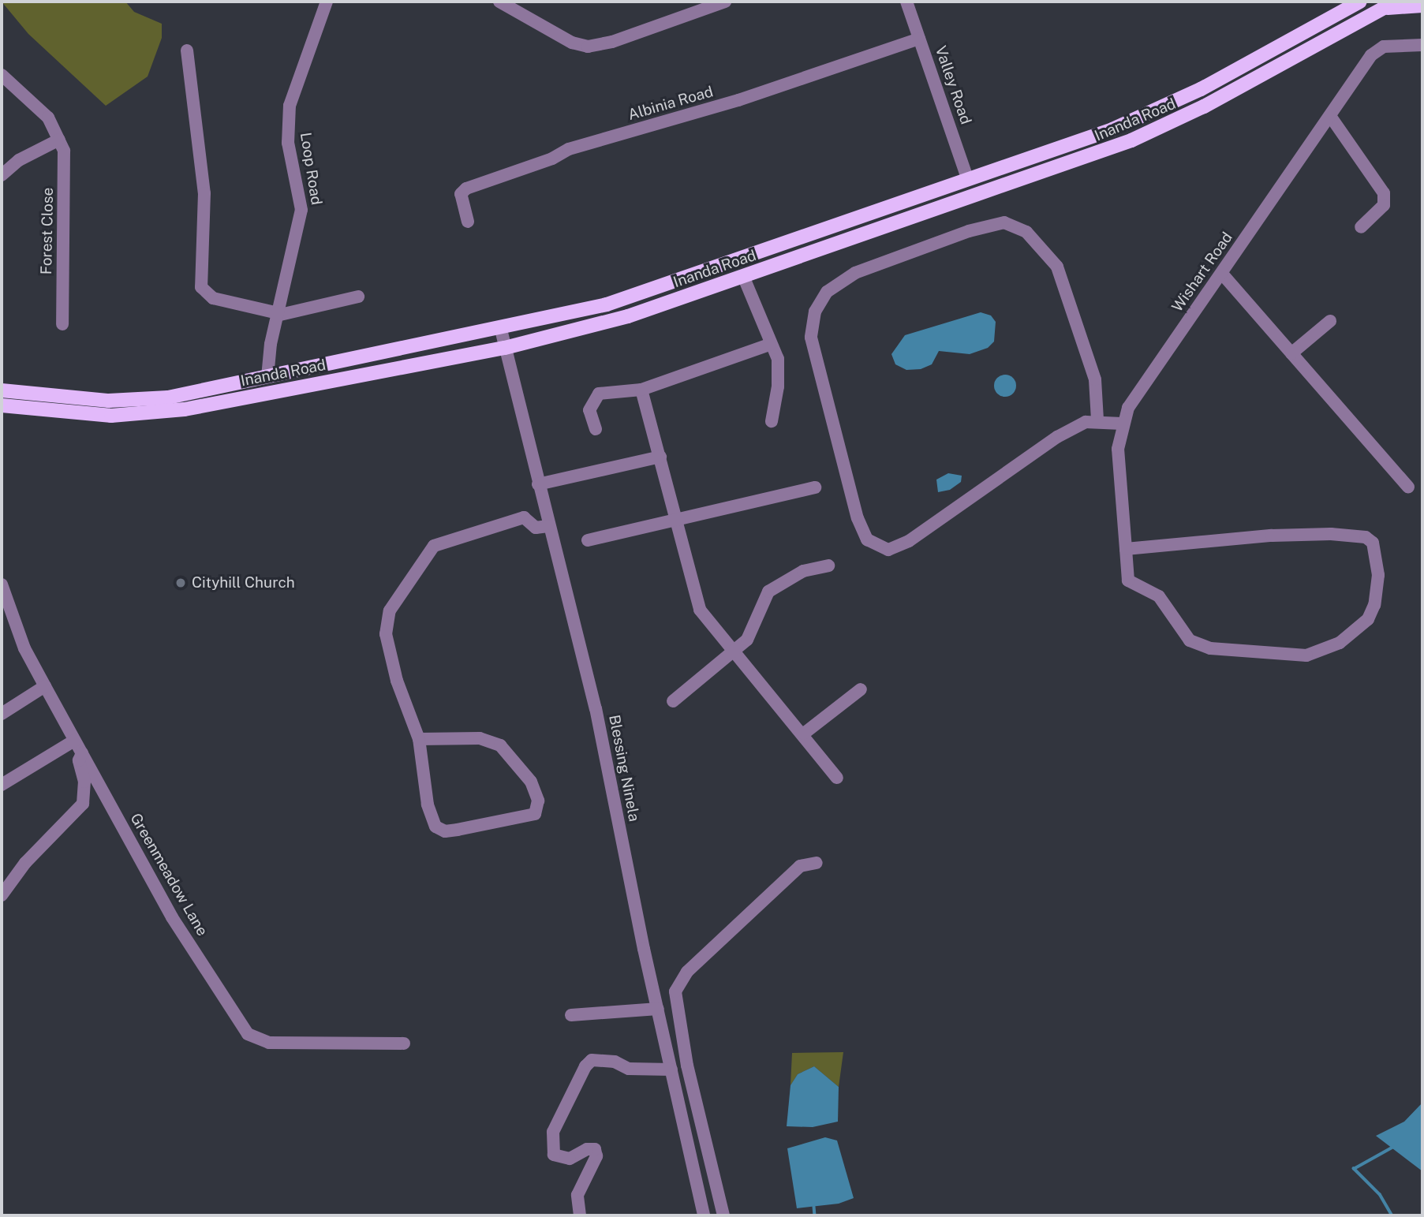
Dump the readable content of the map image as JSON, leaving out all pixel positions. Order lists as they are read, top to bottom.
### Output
{
  "streets": {
    "main road": ["Inanda Road"],
    "street": [
      "Valley Road",
      "Albinia Road",
      "Loop Road",
      "Forest Close",
      "Wishart Road",
      "Blessing Ninela",
      "Greenmeadow Lane"
    ]
  },
  "crossings": [
    ["Valley Road", "Albinia Road"],
    ["Valley Road", "Inanda Road"],
    ["Inanda Road", "Loop Road"],
    ["Inanda Road", "Blessing Ninela"]
  ],
  "places": ["Cityhill Church"]
}
